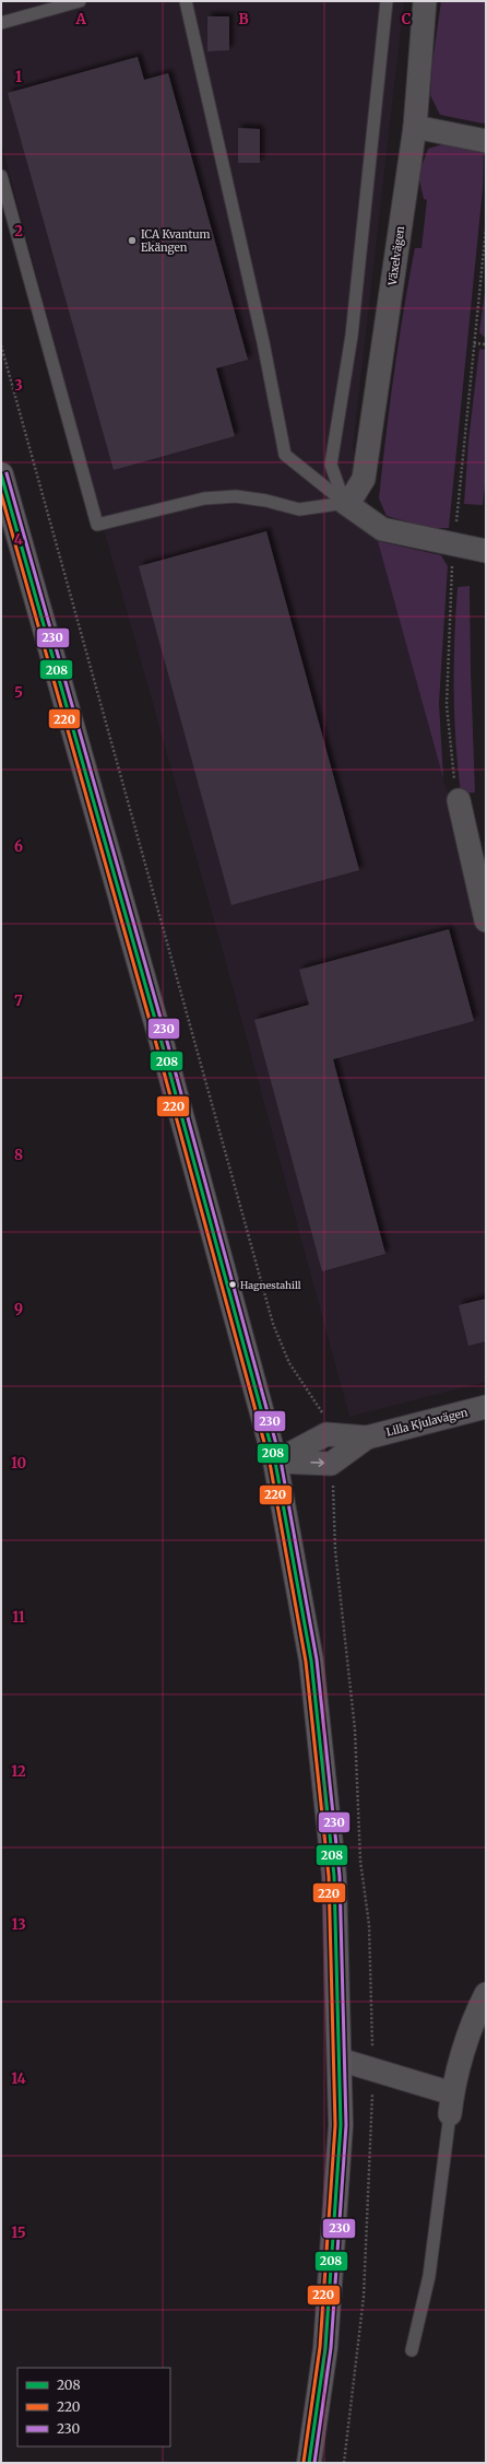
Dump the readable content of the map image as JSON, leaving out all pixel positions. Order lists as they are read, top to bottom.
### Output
{
  "streets": {
    "street": ["Växelvägen", "Lilla Kjulavägen"]
  },
  "places": ["ICA Kvantum Ekängen", "Hagnestahill"],
  "lines": ["transit line 230", "transit line 208", "transit line 220"],
  "legend": ["208", "220", "230"],
  "grid": {
    "columns": ["A", "B", "C"],
    "rows": [
      "1",
      "2",
      "3",
      "4",
      "5",
      "6",
      "7",
      "8",
      "9",
      "10",
      "11",
      "12",
      "13",
      "14",
      "15"
    ]
  }
}
